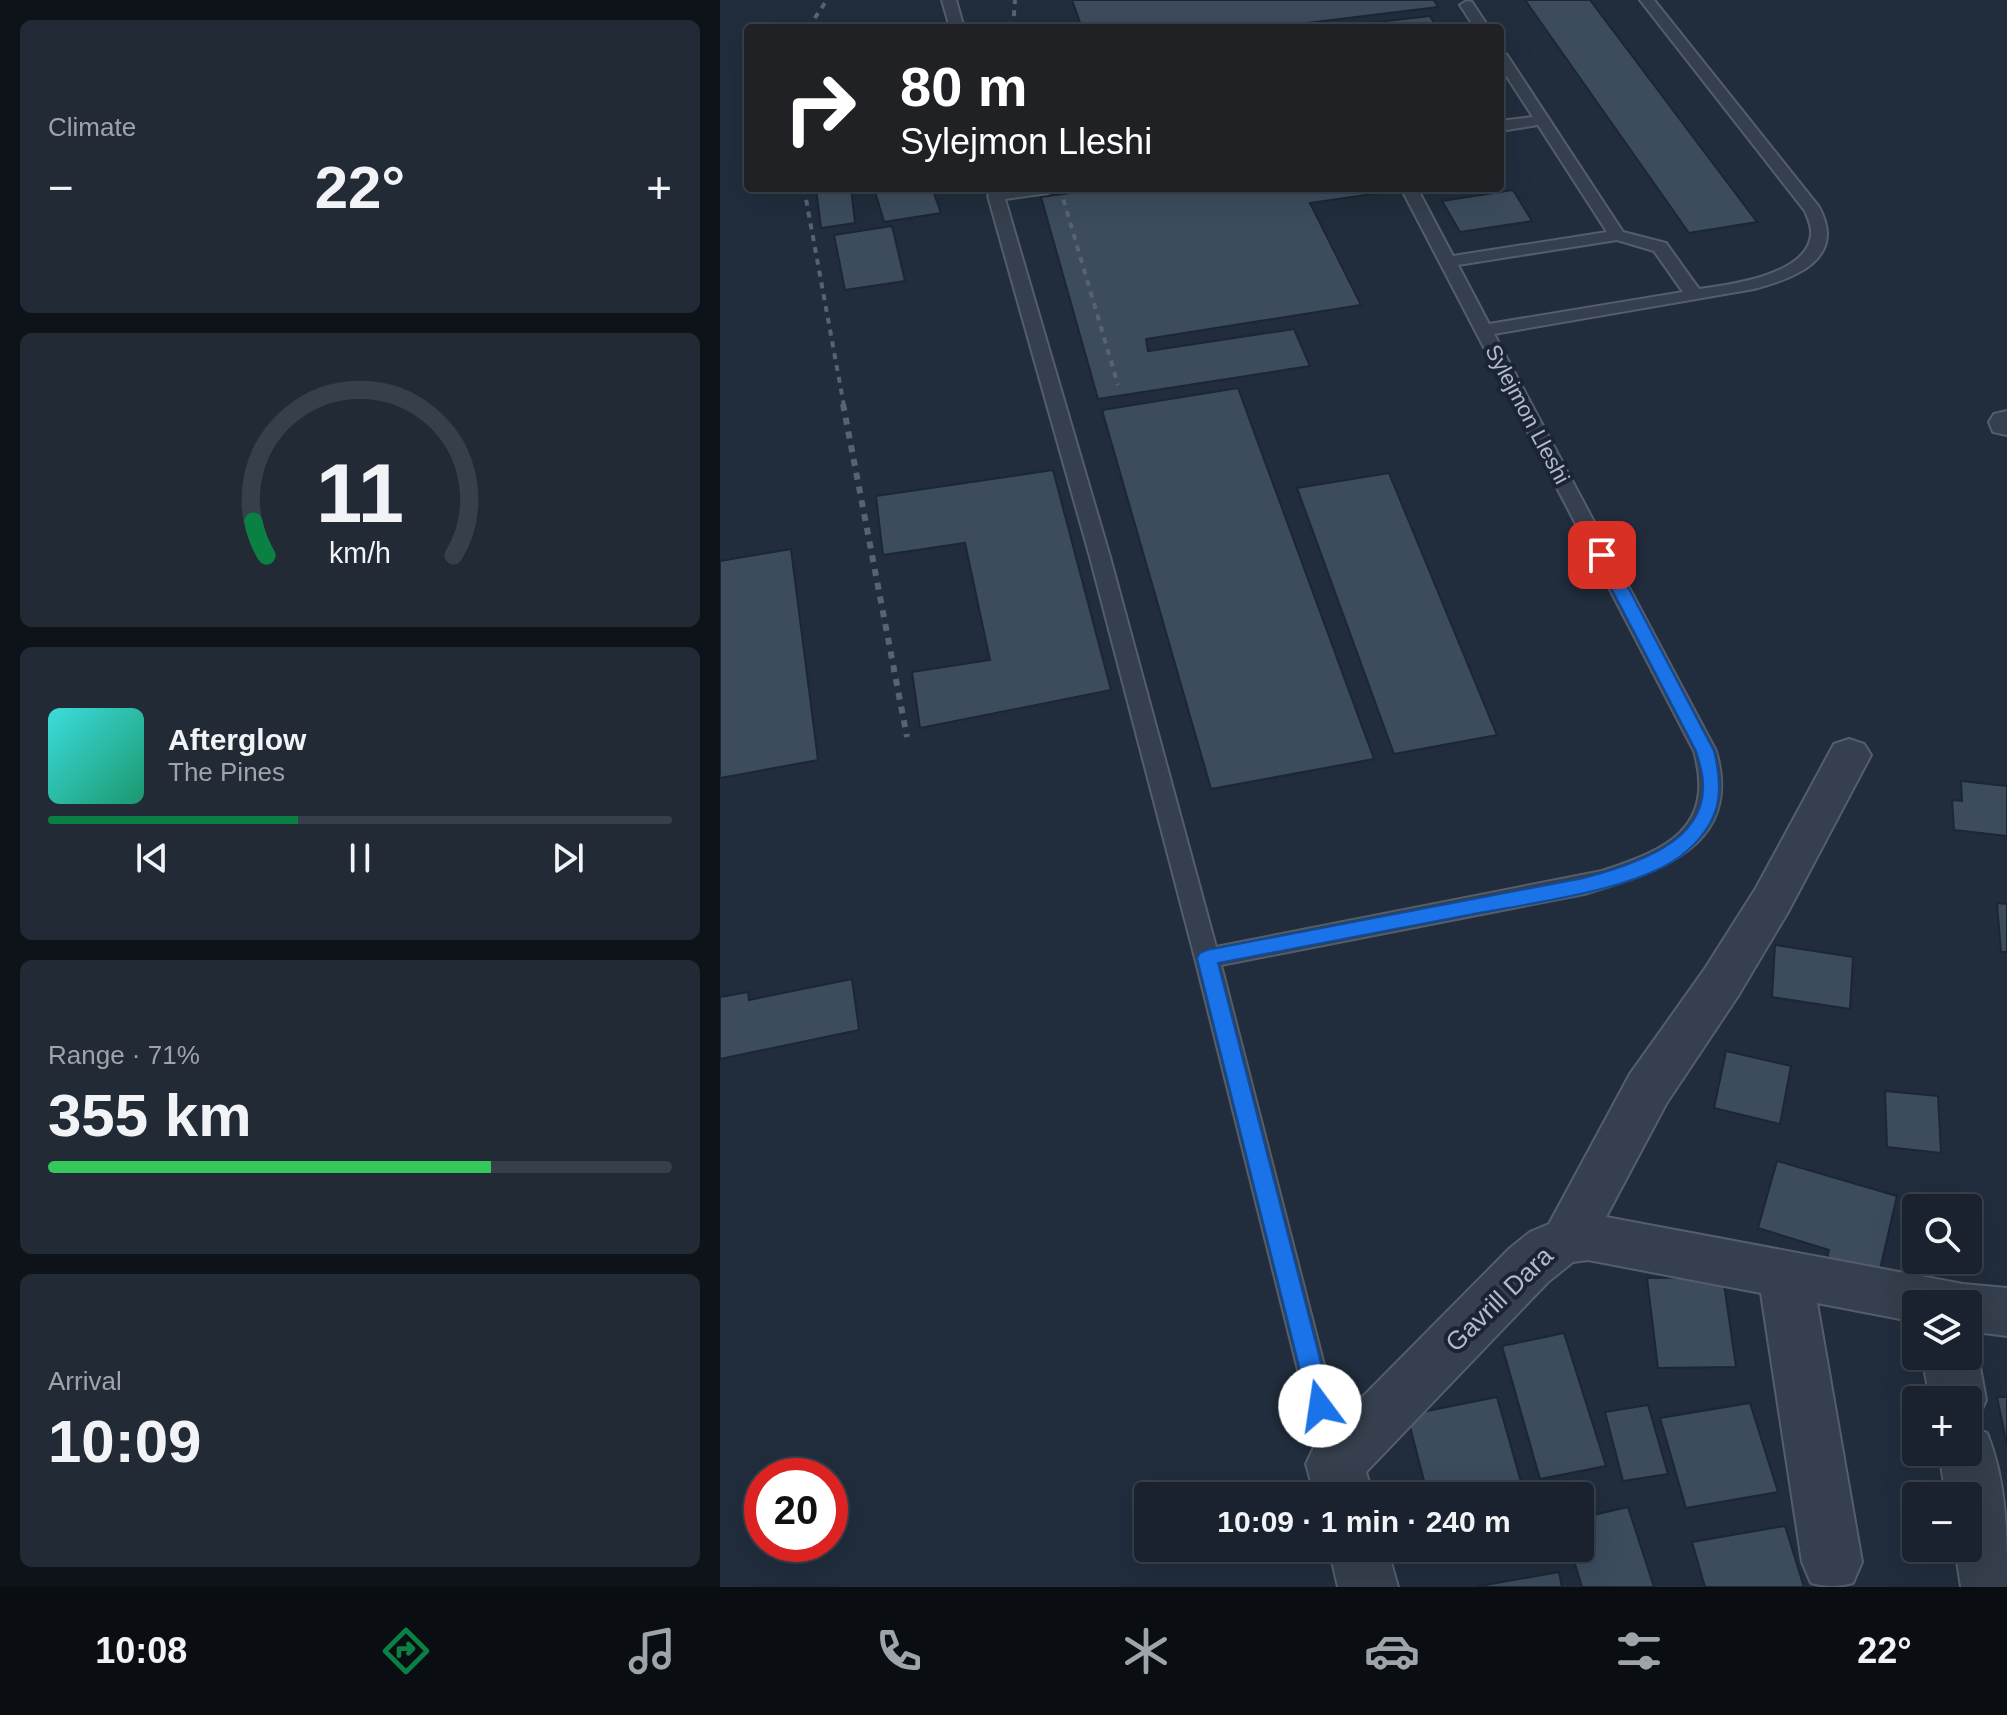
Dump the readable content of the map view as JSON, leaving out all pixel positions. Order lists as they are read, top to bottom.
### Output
{
  "streets": {
    "street": ["Gavrill Dara"],
    "lane": ["Sylejmon Lleshi"]
  },
  "page": {
    "tile": [
      "Climate",
      ["Range · 71%", "355 km"],
      ["Arrival", "10:09"]
    ],
    "turn": ["80 m", "Sylejmon Lleshi"],
    "heat": ["−", "22°", "+"],
    "song": ["Afterglow", "The Pines"],
    "map_buttons": ["+", "−"],
    "limit": "20",
    "trip": "10:09 · 1 min · 240 m",
    "tabs": ["10:08", "22°"],
    "gauge": ["11", "km/h"]
  }
}
